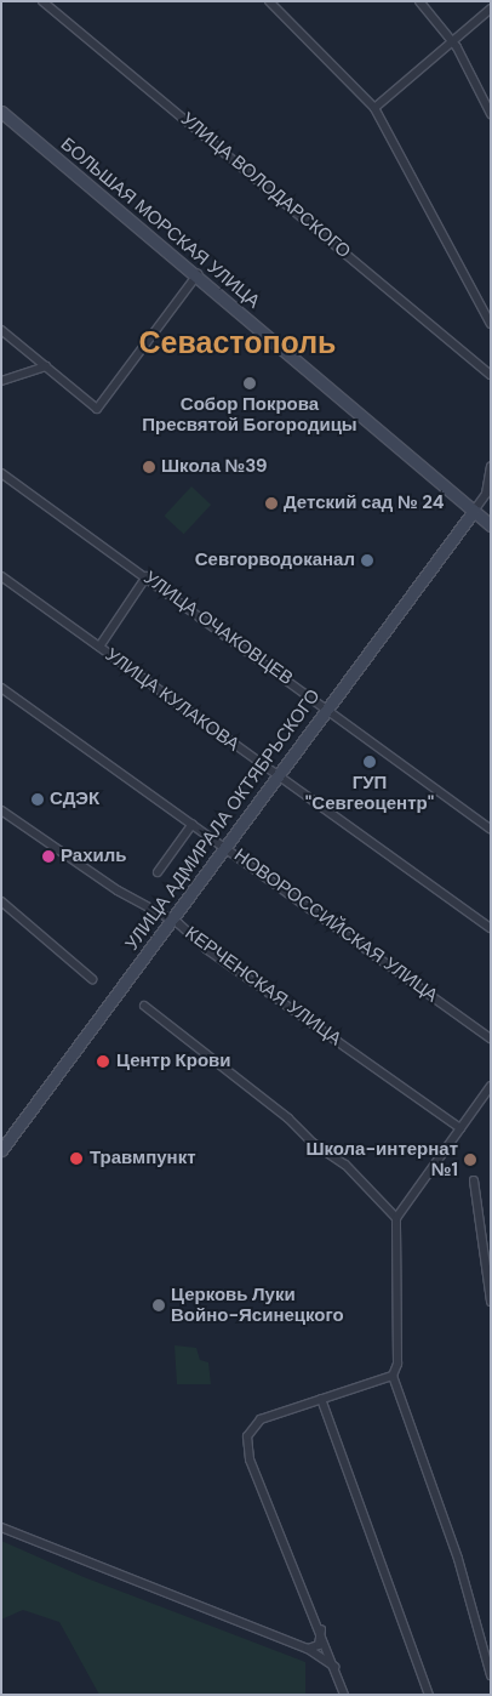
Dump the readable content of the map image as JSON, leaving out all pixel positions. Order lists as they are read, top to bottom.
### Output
{
  "streets": {
    "main road": ["БОЛЬШАЯ МОРСКАЯ УЛИЦА", "УЛИЦА АДМИРАЛА ОКТЯБРЬСКОГО"],
    "street": [
      "УЛИЦА ВОЛОДАРСКОГО",
      "УЛИЦА ОЧАКОВЦЕВ",
      "УЛИЦА КУЛАКОВА",
      "НОВОРОССИЙСКАЯ УЛИЦА",
      "КЕРЧЕНСКАЯ УЛИЦА"
    ]
  },
  "crossings": [
    ["БОЛЬШАЯ МОРСКАЯ УЛИЦА", "УЛИЦА АДМИРАЛА ОКТЯБРЬСКОГО"],
    ["УЛИЦА ОЧАКОВЦЕВ", "УЛИЦА АДМИРАЛА ОКТЯБРЬСКОГО"],
    ["УЛИЦА КУЛАКОВА", "УЛИЦА АДМИРАЛА ОКТЯБРЬСКОГО"],
    ["УЛИЦА АДМИРАЛА ОКТЯБРЬСКОГО", "НОВОРОССИЙСКАЯ УЛИЦА"],
    ["УЛИЦА АДМИРАЛА ОКТЯБРЬСКОГО", "КЕРЧЕНСКАЯ УЛИЦА"]
  ],
  "districts": ["Севастополь"],
  "places": [
    "Собор Покрова Пресвятой Богородицы",
    "Школа №39",
    "Детский сад № 24",
    "Севгорводоканал",
    "ГУП \"Севгеоцентр\"",
    "СДЭК",
    "Рахиль",
    "Центр Крови",
    "Травмпункт",
    "Школа-интернат №1",
    "Церковь Луки Войно-Ясинецкого"
  ]
}
